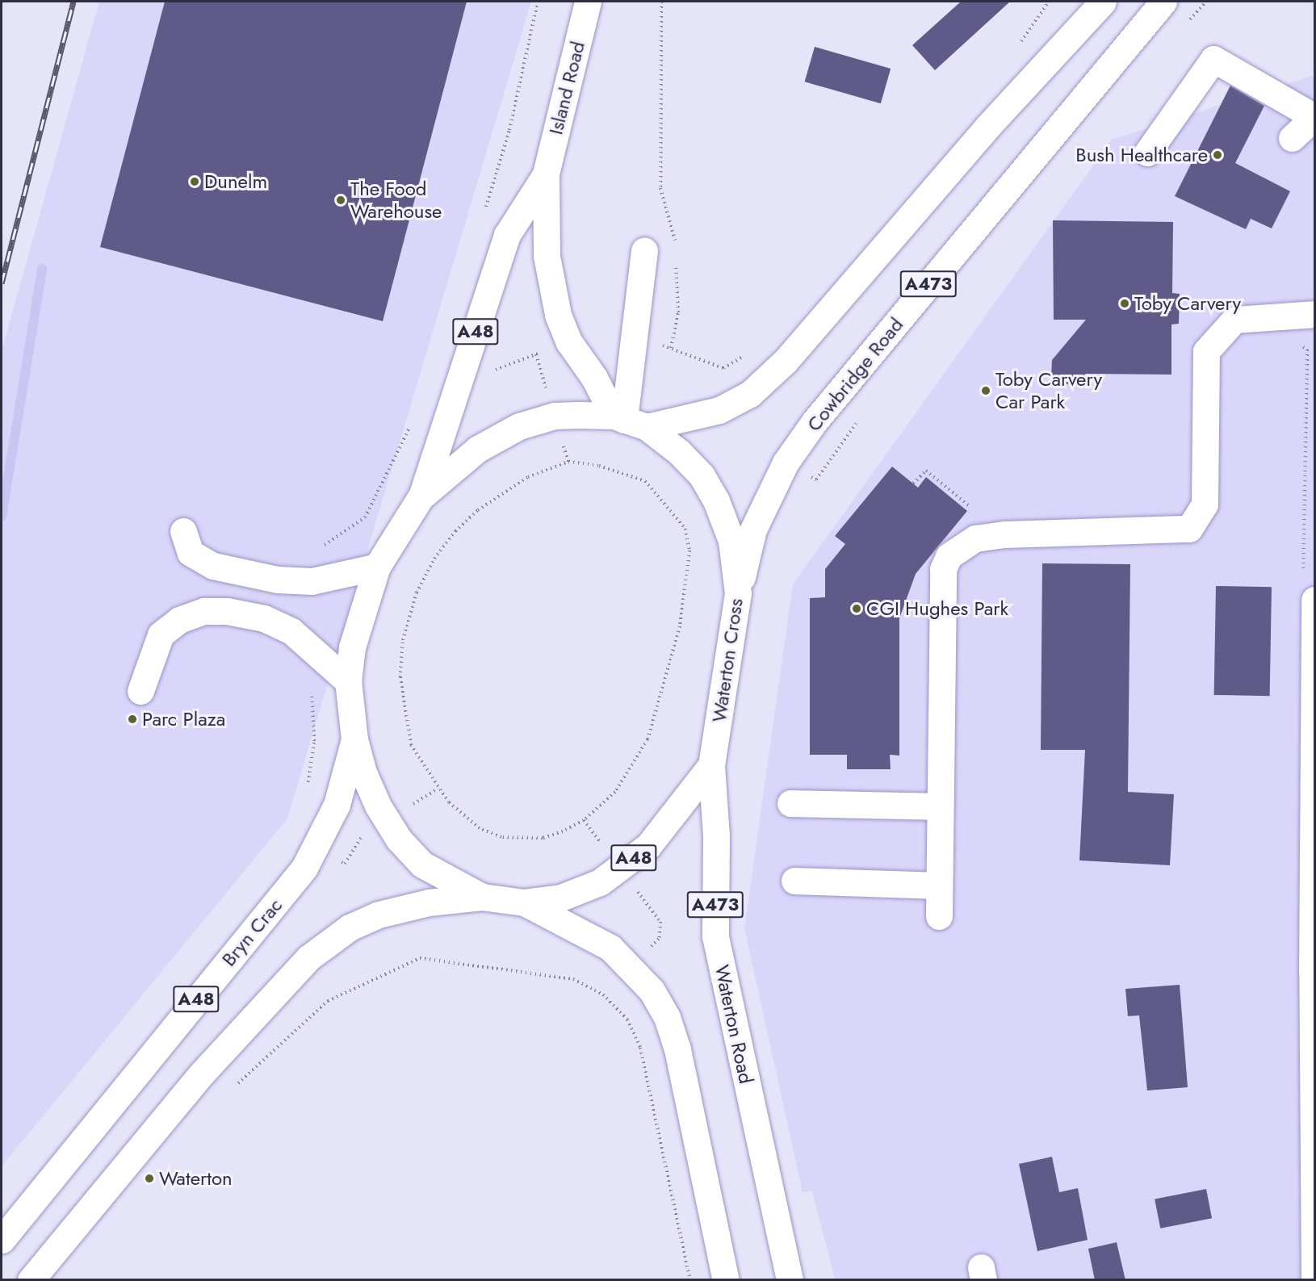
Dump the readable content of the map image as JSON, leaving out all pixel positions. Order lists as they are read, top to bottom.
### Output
{
  "streets": {
    "main road": [
      "Island Road",
      "A473",
      "A48",
      "Cowbridge Road",
      "Waterton Cross",
      "Bryn Crac",
      "Waterton Road"
    ]
  },
  "crossings": [
    ["Island Road", "A48"],
    ["A473", "A48"],
    ["A473", "Waterton Cross"],
    ["A48", "Waterton Cross"],
    ["Cowbridge Road", "Waterton Cross"],
    ["Waterton Cross", "Bryn Crac"],
    ["Waterton Cross", "Waterton Road"]
  ],
  "places": [
    "Bush Healthcare",
    "Dunelm",
    "The Food Warehouse",
    "Toby Carvery",
    "Toby Carvery Car Park",
    "CGI Hughes Park",
    "Parc Plaza",
    "Waterton"
  ]
}
